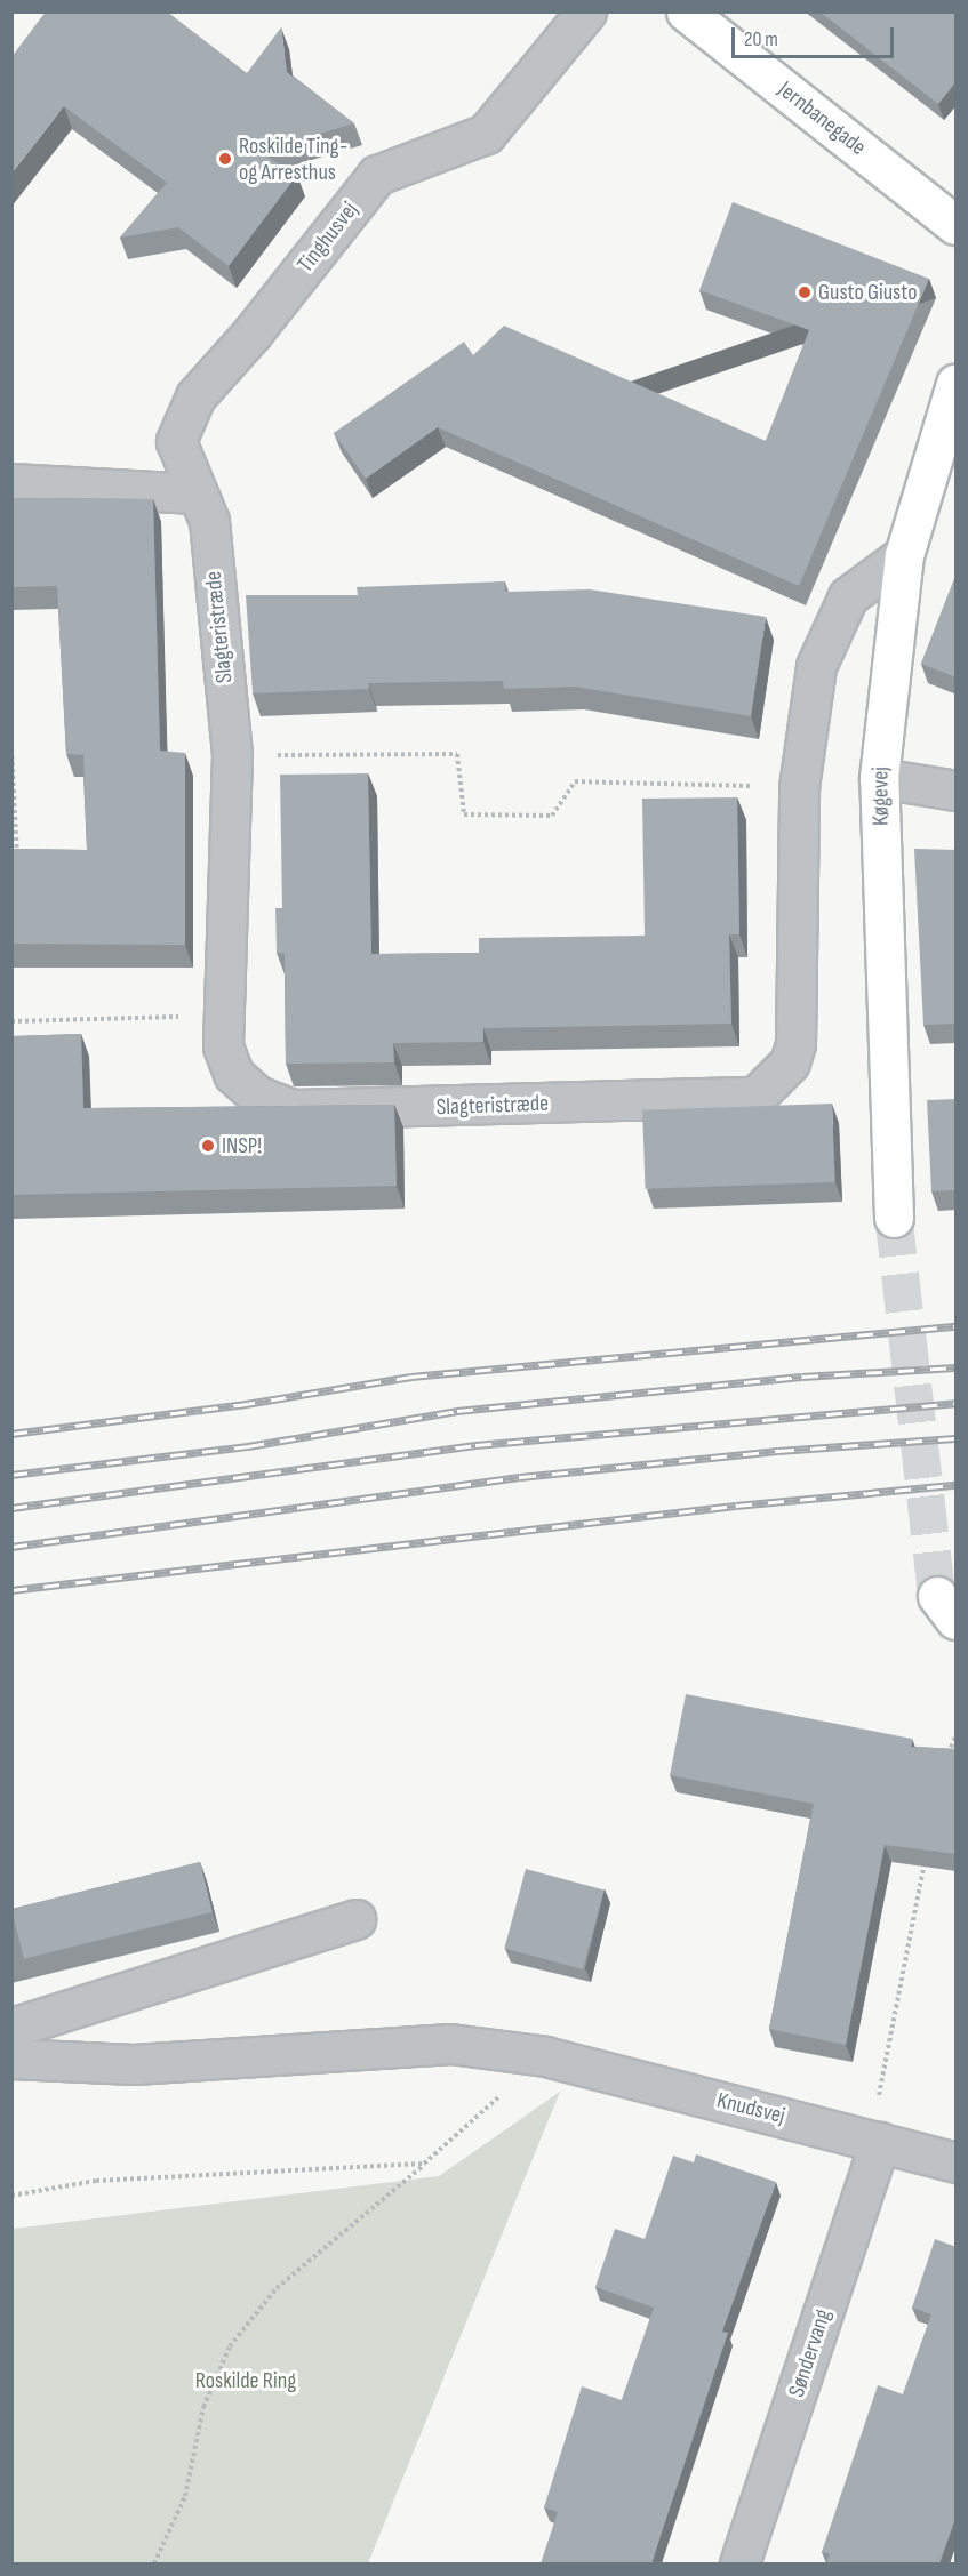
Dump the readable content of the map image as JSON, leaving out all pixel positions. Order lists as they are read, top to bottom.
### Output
{
  "streets": {
    "main road": ["Jernbanegade", "Køgevej"],
    "street": [
      "Tinghusvej",
      "Slagteristræde",
      "Knudsvej",
      "Søndervang"
    ]
  },
  "crossings": [
    ["Tinghusvej", "Slagteristræde"],
    ["Slagteristræde", "Køgevej"],
    ["Knudsvej", "Søndervang"]
  ],
  "parks": ["Roskilde Ring"],
  "places": ["Roskilde Ting- og Arresthus", "Gusto Giusto", "INSP!"],
  "scale_bar": "20 m"
}
